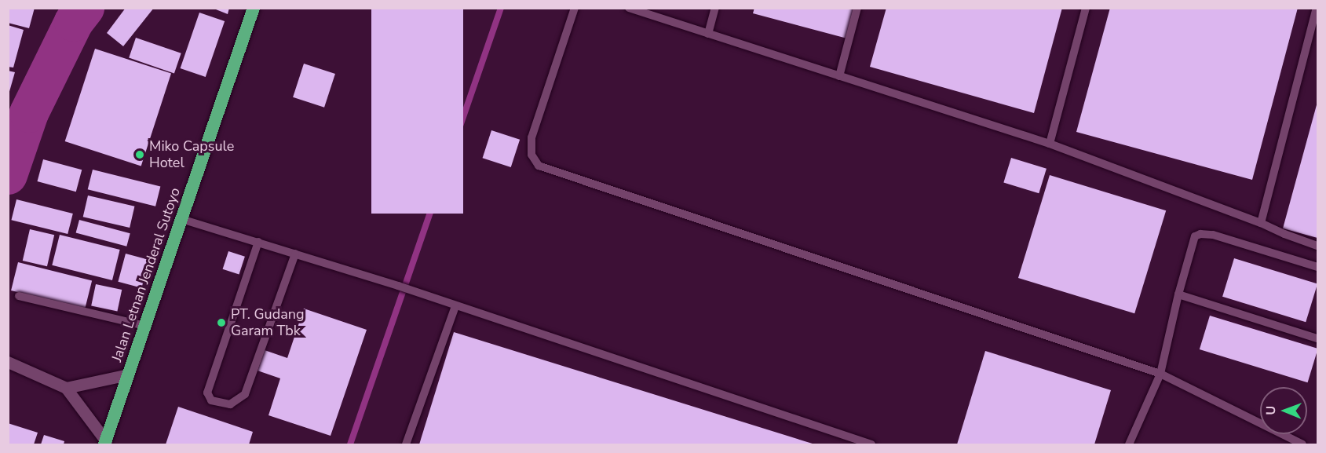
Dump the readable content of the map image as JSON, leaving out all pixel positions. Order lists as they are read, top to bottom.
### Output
{
  "streets": {
    "highway": ["Jalan Letnan Jenderal Sutoyo"]
  },
  "places": ["Miko Capsule Hotel", "PT. Gudang Garam Tbk"],
  "north": "left"
}
